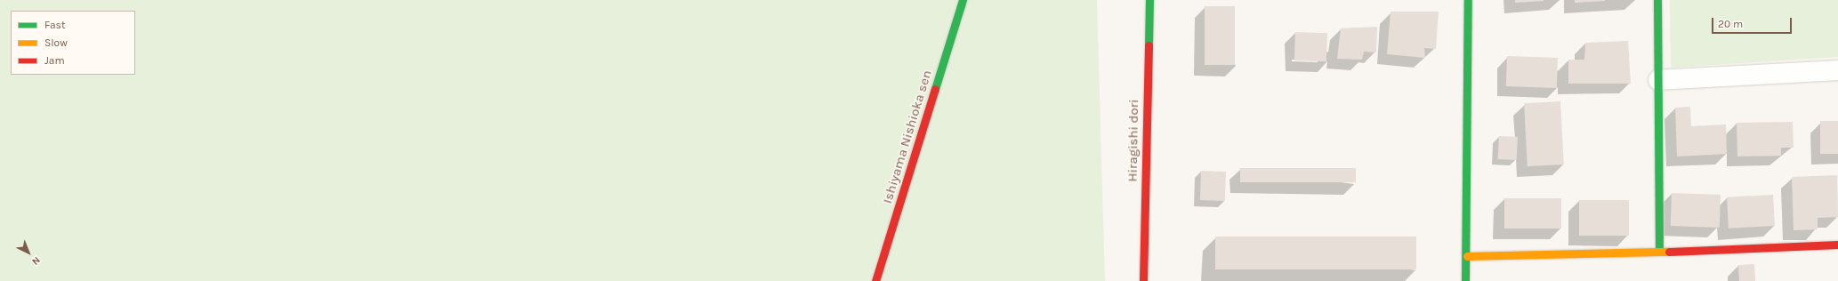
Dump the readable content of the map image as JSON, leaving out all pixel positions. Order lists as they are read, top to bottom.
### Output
{
  "streets": {
    "street": ["Ishiyama Nishioka sen", "Hiragishi dori"]
  },
  "legend": ["Fast", "Slow", "Jam"],
  "scale_bar": "20 m",
  "north": "bottom right"
}
